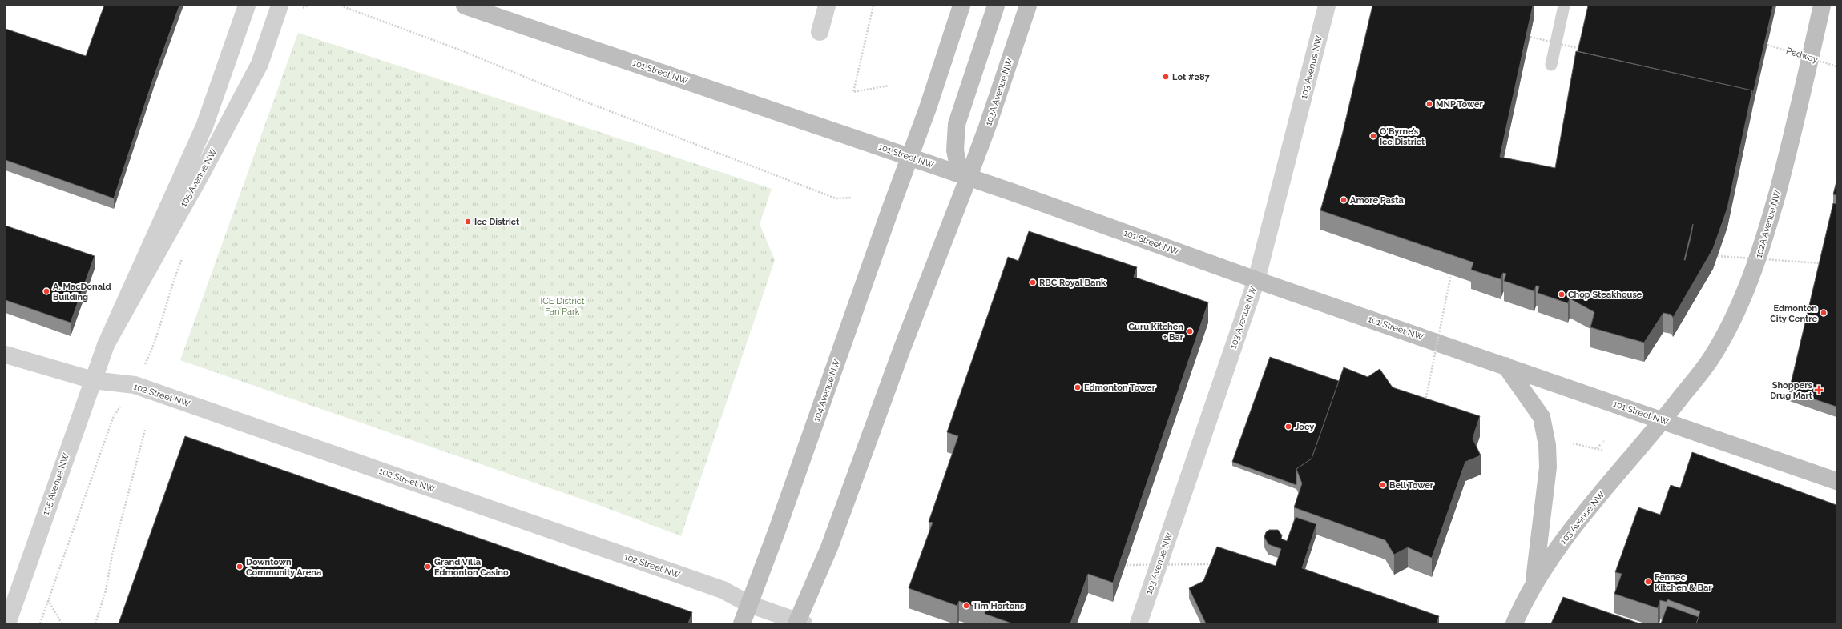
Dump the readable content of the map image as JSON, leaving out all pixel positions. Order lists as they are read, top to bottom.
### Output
{
  "streets": {
    "main road": [
      "103 Avenue NW",
      "101 Street NW",
      "103A Avenue NW",
      "102A Avenue NW",
      "104 Avenue NW"
    ],
    "street": ["105 Avenue NW", "102 Street NW"]
  },
  "crossings": [
    ["103 Avenue NW", "101 Street NW"],
    ["103 Avenue NW", "102A Avenue NW"],
    ["101 Street NW", "103A Avenue NW"],
    ["101 Street NW", "102A Avenue NW"],
    ["101 Street NW", "104 Avenue NW"],
    ["105 Avenue NW", "102 Street NW"],
    ["104 Avenue NW", "102 Street NW"]
  ],
  "parks": ["ICE District Fan Park"],
  "places": {
    "other": [
      "Lot #287",
      "MNP Tower",
      "O'Byrne’s Ice District",
      "Amore Pasta",
      "Ice District",
      "RBC Royal Bank",
      "A. MacDonald Building",
      "Chop Steakhouse",
      "Edmonton City Centre",
      "Guru Kitchen + Bar",
      "Edmonton Tower",
      "Joey",
      "Bell Tower",
      "Downtown Community Arena",
      "Grand Villa Edmonton Casino",
      "Fennec Kitchen & Bar",
      "Tim Hortons"
    ],
    "health": ["Shoppers Drug Mart"]
  }
}
